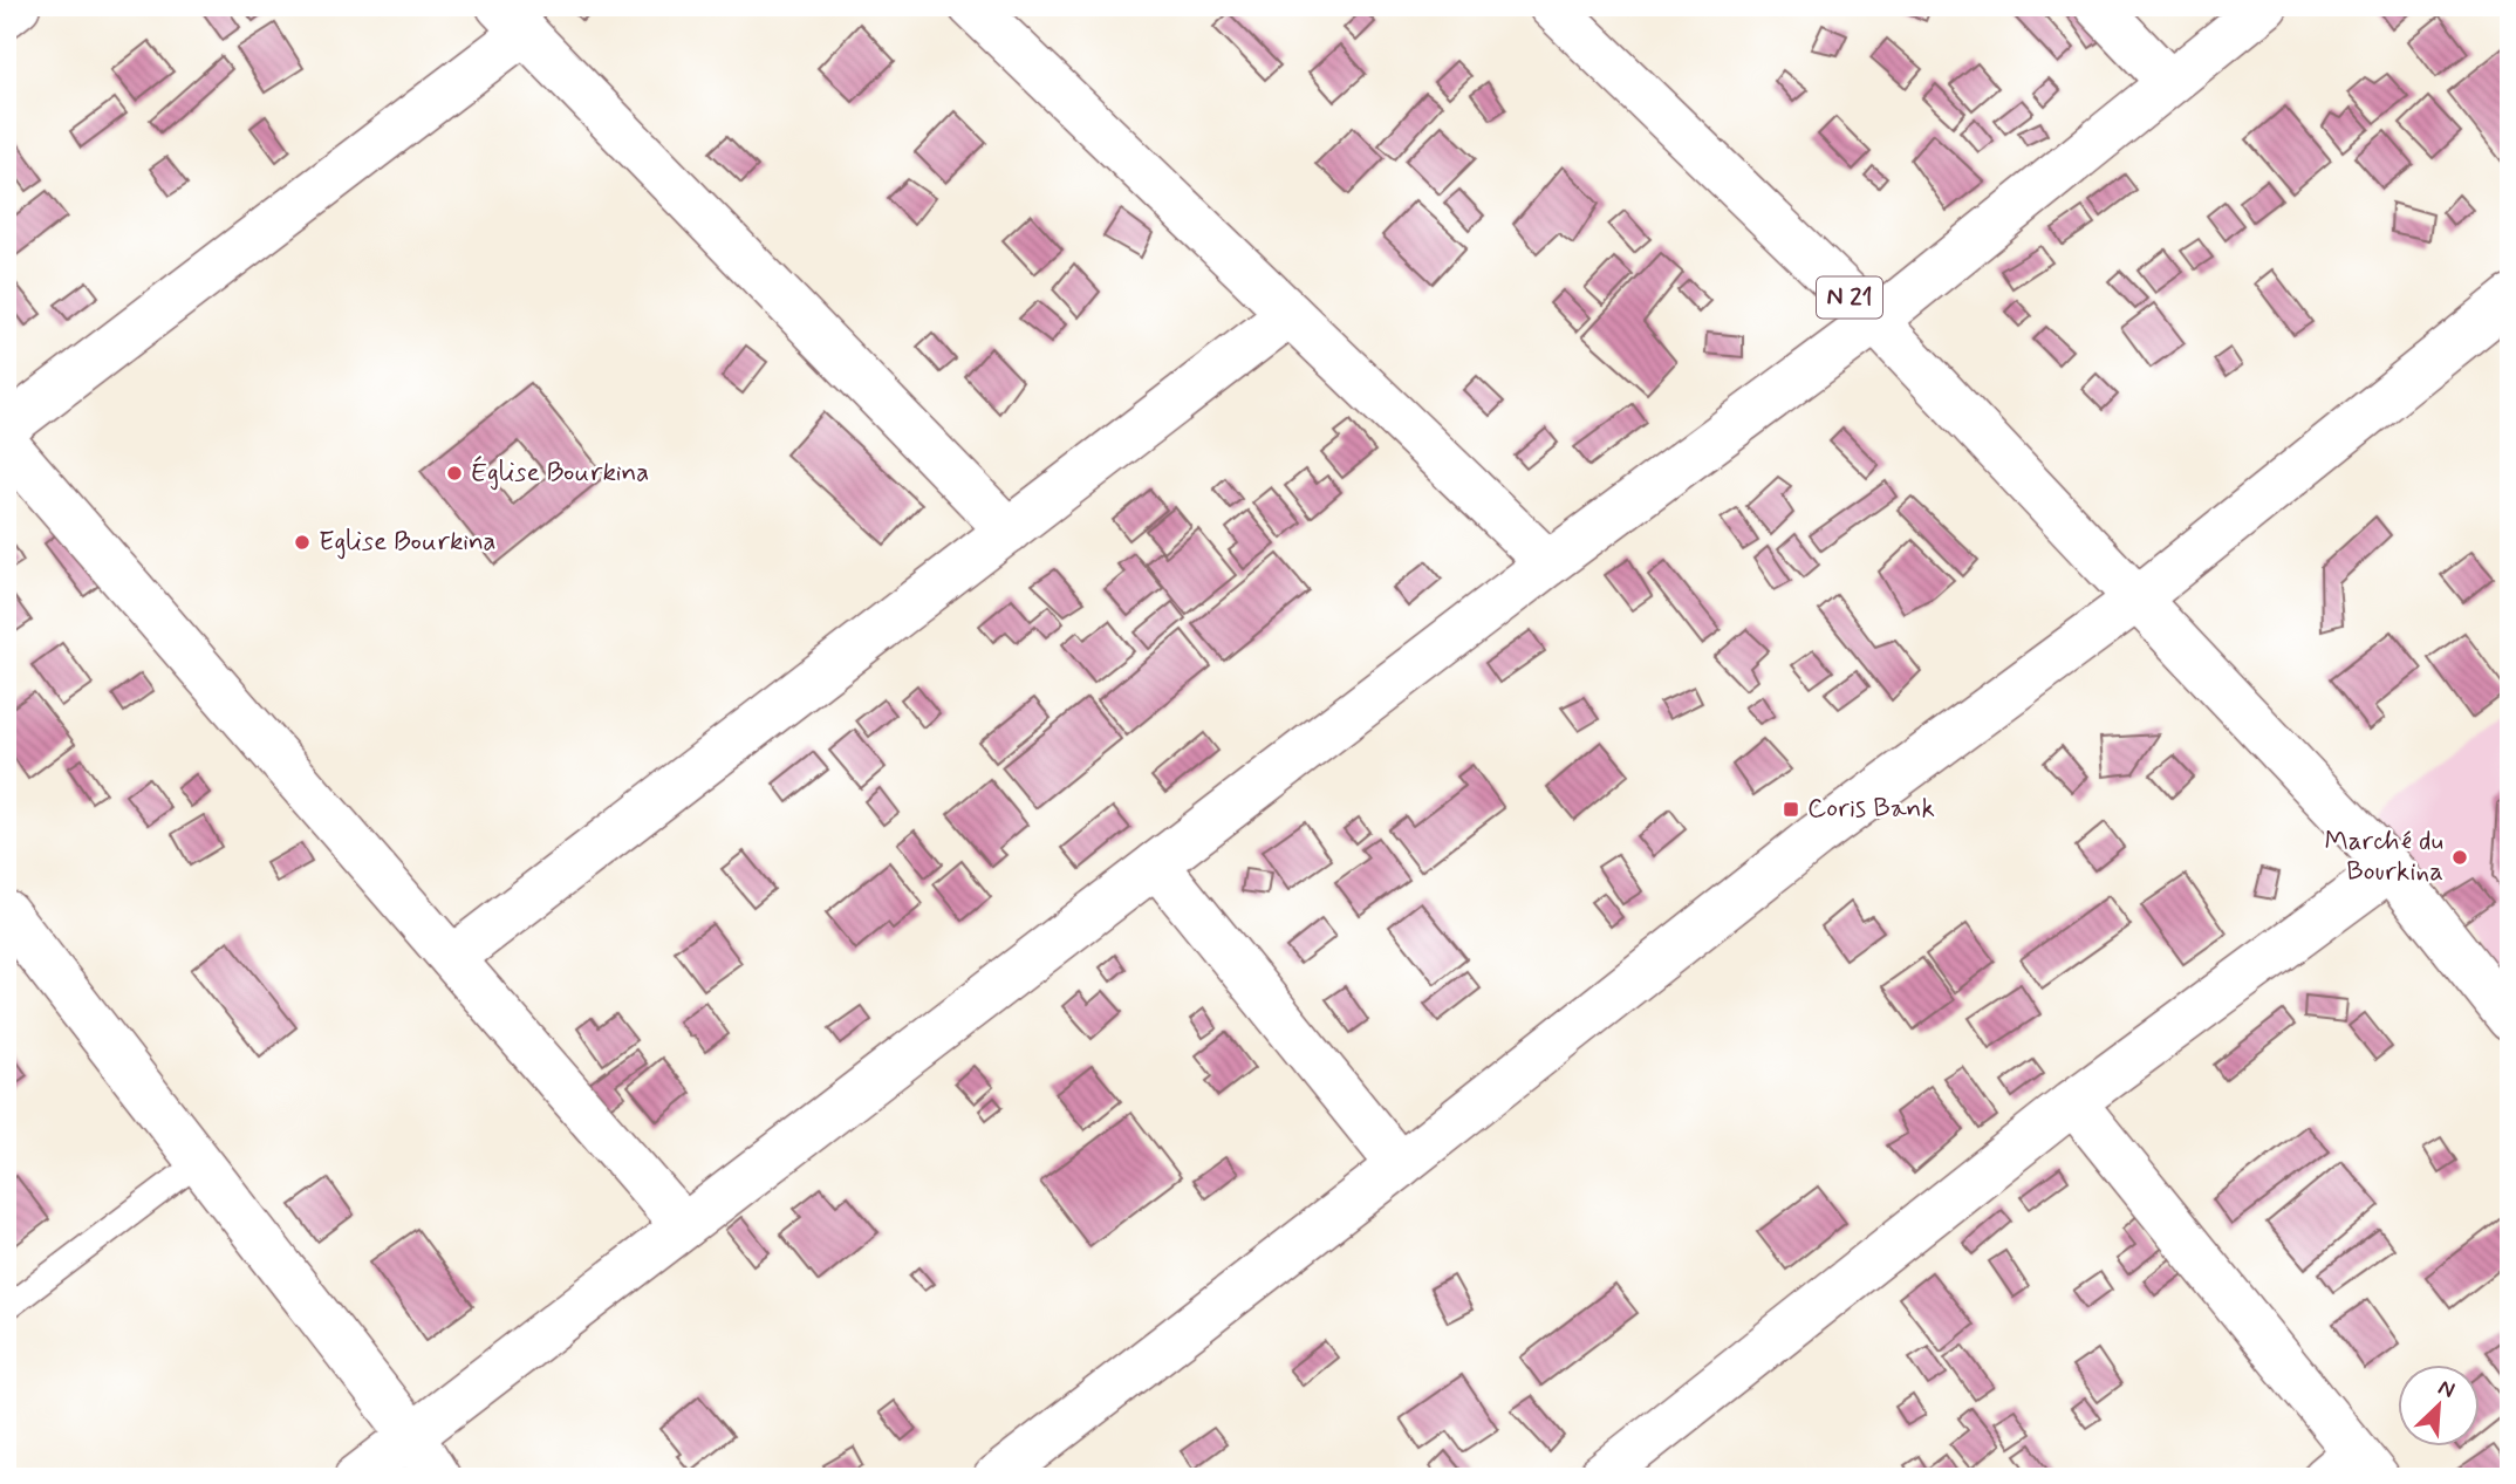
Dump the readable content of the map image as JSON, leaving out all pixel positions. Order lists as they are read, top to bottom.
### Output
{
  "streets": {
    "street": ["N 21"]
  },
  "places": {
    "other": ["Église Bourkina", "Eglise Bourkina", "Marché du Bourkina"],
    "transit": ["Coris Bank"]
  },
  "north": "top right"
}
